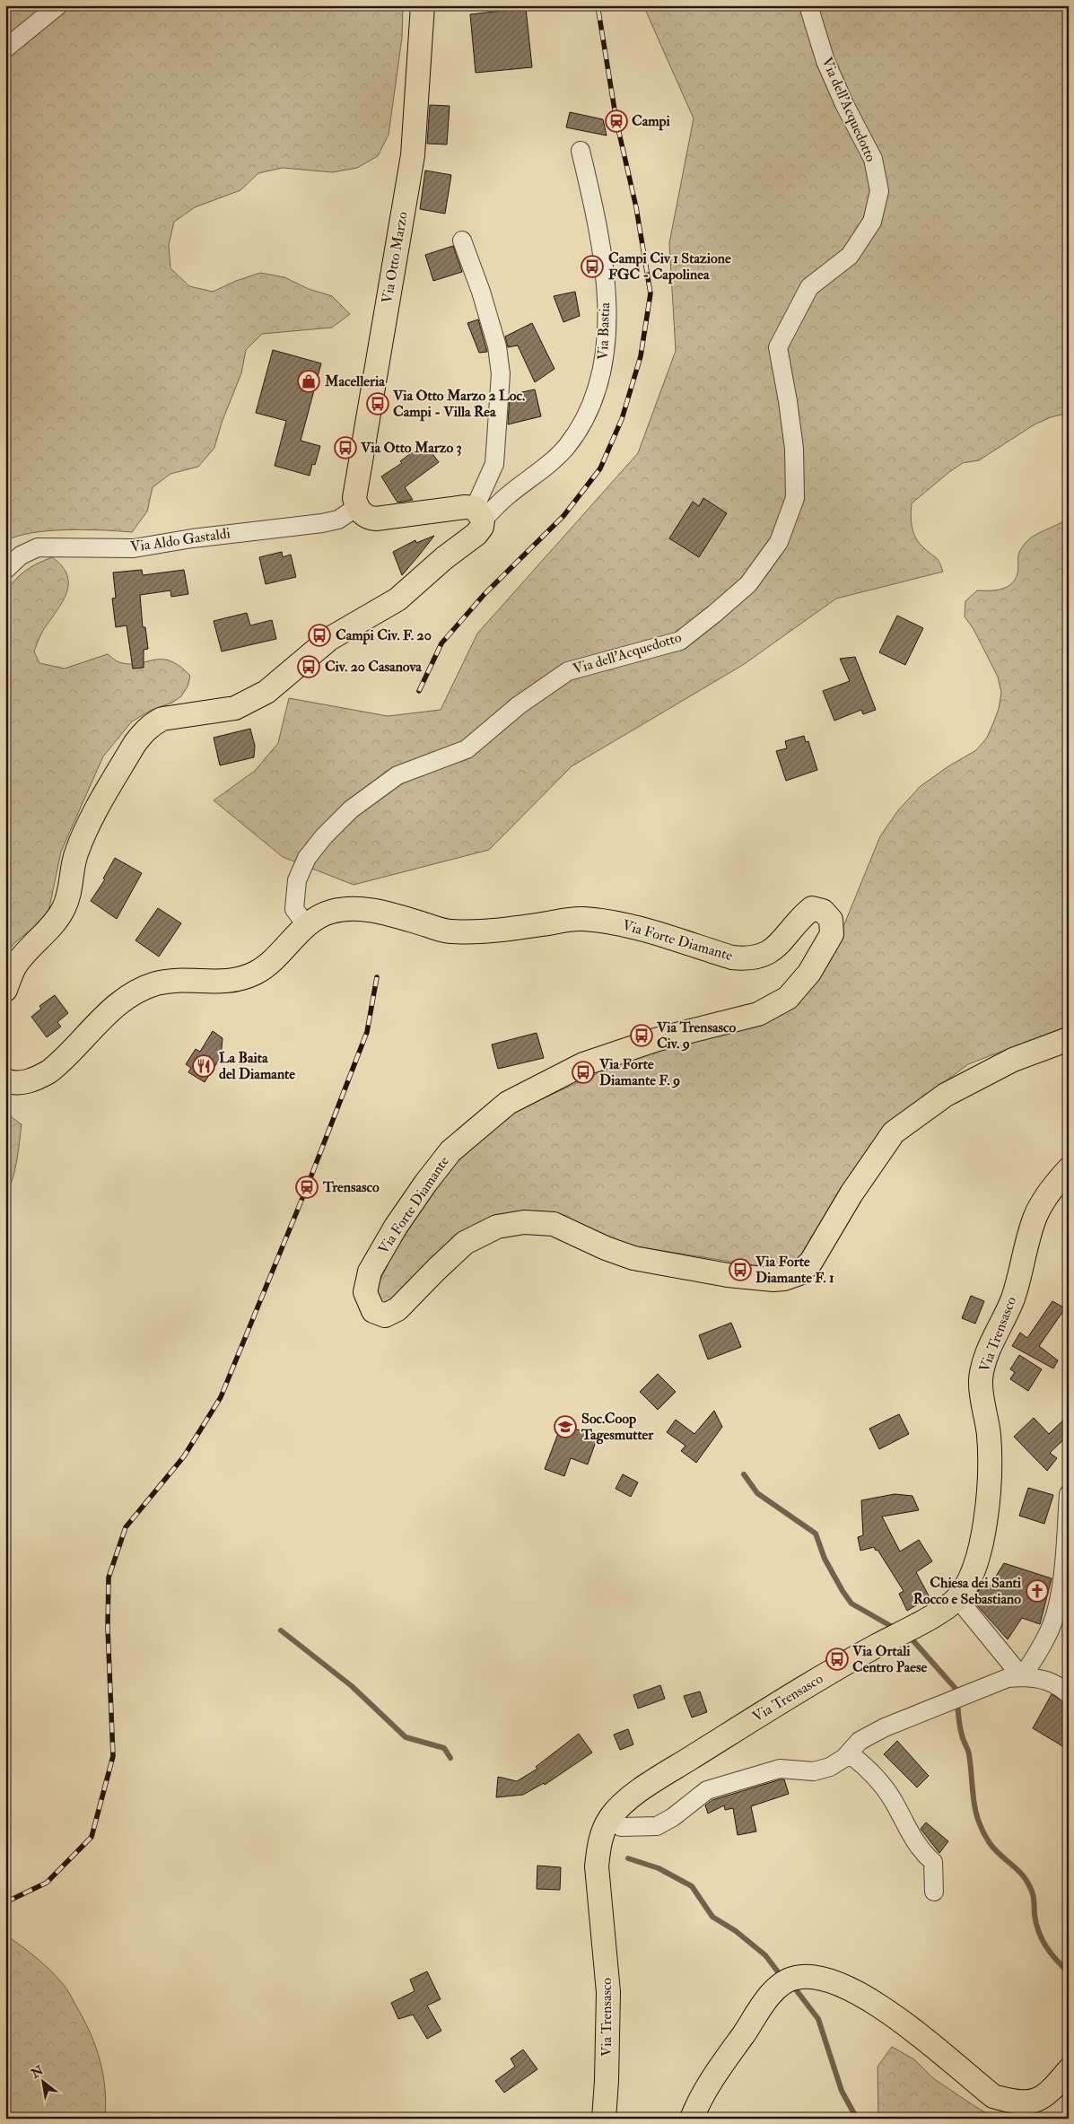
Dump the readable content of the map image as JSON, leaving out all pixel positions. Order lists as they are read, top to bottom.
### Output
{
  "streets": {
    "main road": ["Via Otto Marzo", "Via Forte Diamante", "Via Trensasco"],
    "street": ["Via dell'Acquedotto", "Via Bastia", "Via Aldo Gastaldi"]
  },
  "crossings": [
    ["Via dell'Acquedotto", "Via Forte Diamante"],
    ["Via Otto Marzo", "Via Aldo Gastaldi"]
  ],
  "places": {
    "station": ["Campi", "Trensasco"],
    "bus stop": [
      "Campi Civ 1 Stazione FGC - Capolinea",
      "Via Otto Marzo 2 Loc. Campi - Villa Rea",
      "Via Otto Marzo 3",
      "Campi Civ. F. 20",
      "Civ. 20 Casanova",
      "Via Trensasco Civ. 9",
      "Via Forte Diamante F. 9",
      "Via Forte Diamante F. 1",
      "Via Ortali Centro Paese"
    ],
    "shop": ["Macelleria"],
    "restaurant": ["La Baita del Diamante"],
    "school or university": ["Soc.Coop Tagesmutter"],
    "church": ["Chiesa dei Santi Rocco e Sebastiano"]
  },
  "north": "top left"
}
